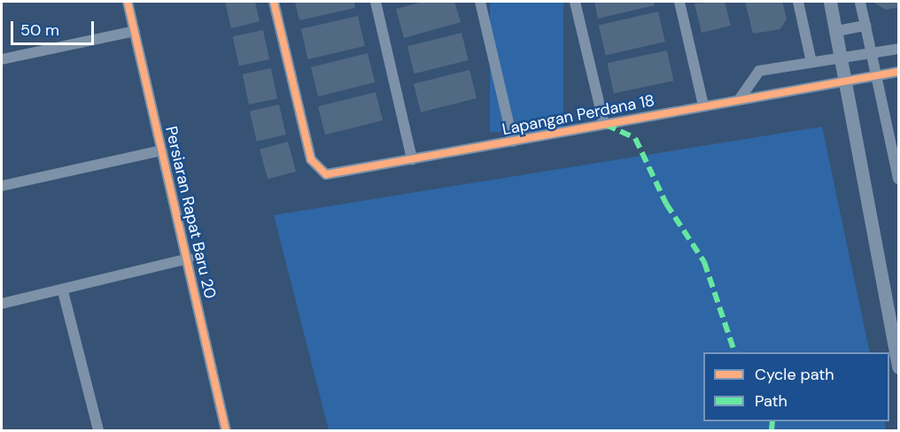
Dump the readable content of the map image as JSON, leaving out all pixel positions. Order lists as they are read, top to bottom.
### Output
{
  "streets": {
    "street": ["Lapangan Perdana 18", "Persiaran Rapat Baru 20"]
  },
  "legend": ["Cycle path", "Path"],
  "scale_bar": "50 m"
}
